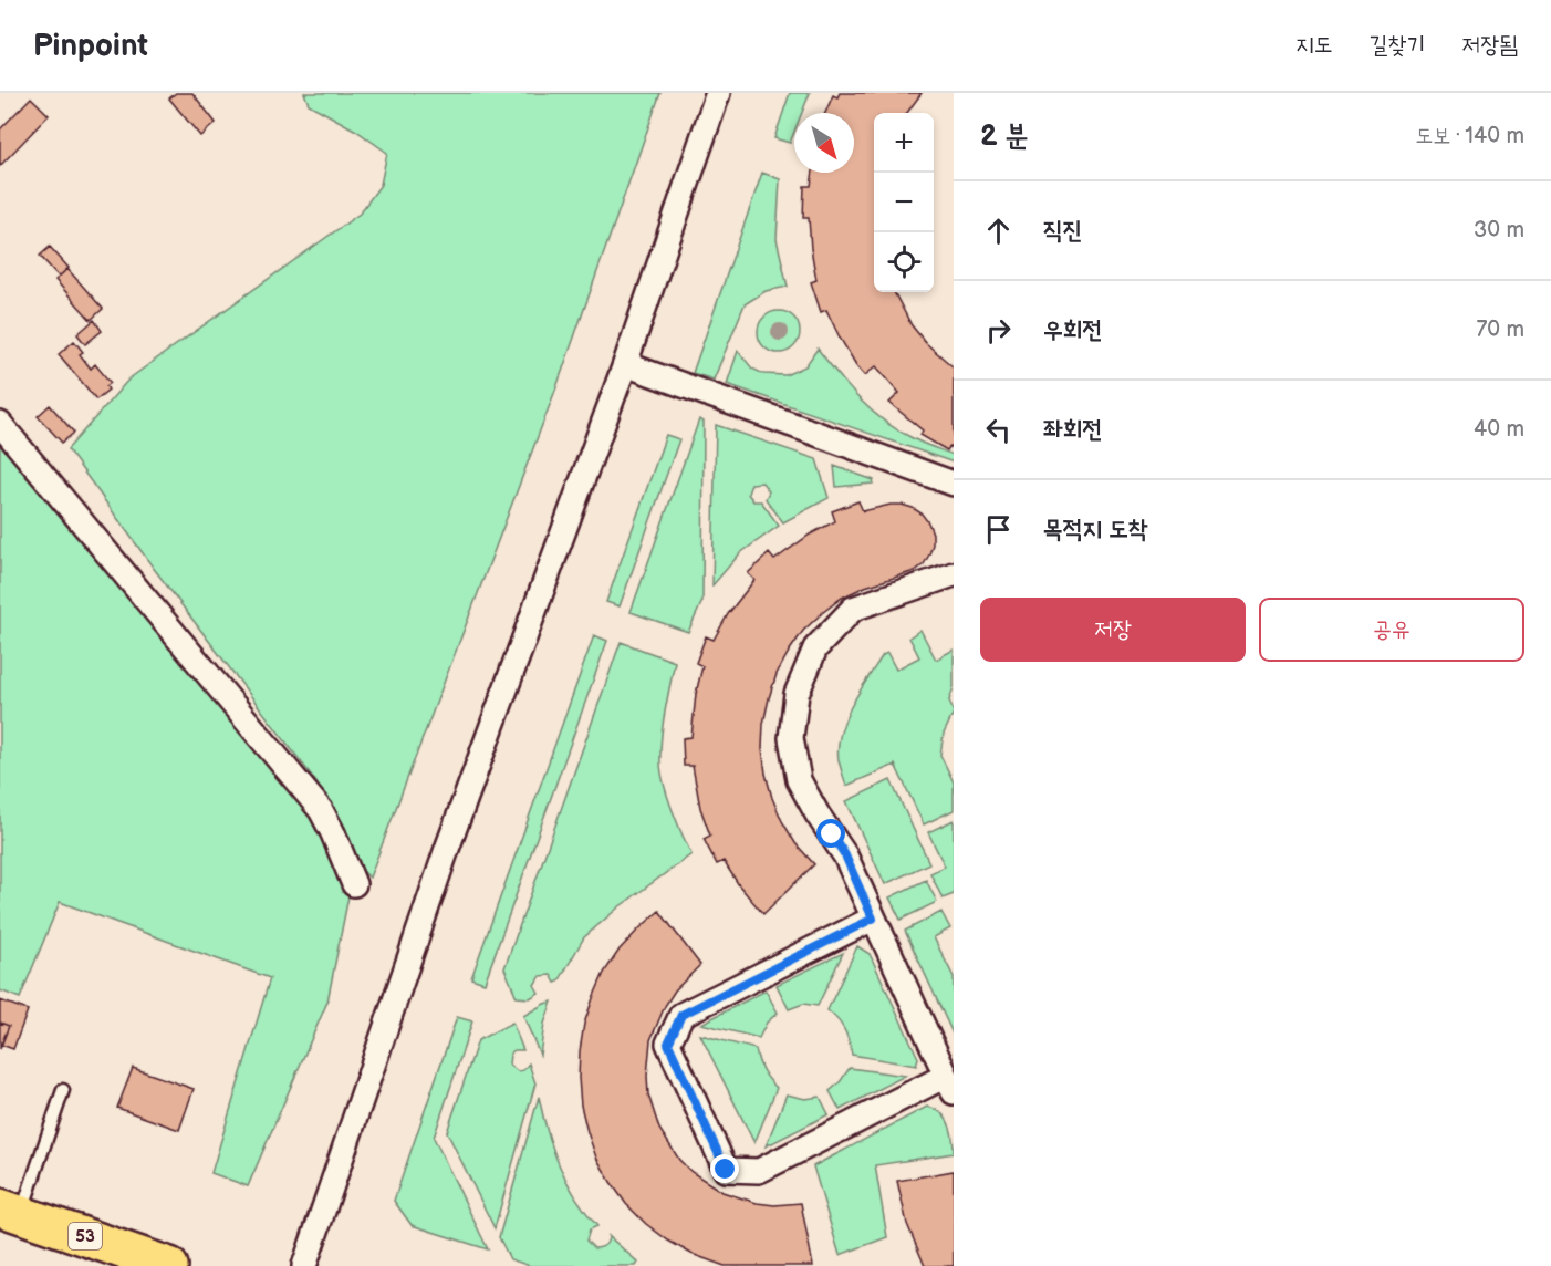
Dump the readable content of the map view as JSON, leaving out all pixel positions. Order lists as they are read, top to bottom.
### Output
{
  "streets": {
    "main road": ["53"]
  },
  "north": "bottom right",
  "page": {
    "header": "Pinpoint",
    "nav": ["지도", "길찾기", "저장됨"],
    "heading": ["2 분", "도보 · 140 m"],
    "map_buttons": ["+", "−"],
    "list": [
      ["직진", "30 m"],
      ["우회전", "70 m"],
      ["좌회전", "40 m"],
      "목적지 도착"
    ],
    "buttons": ["저장", "공유"]
  }
}
